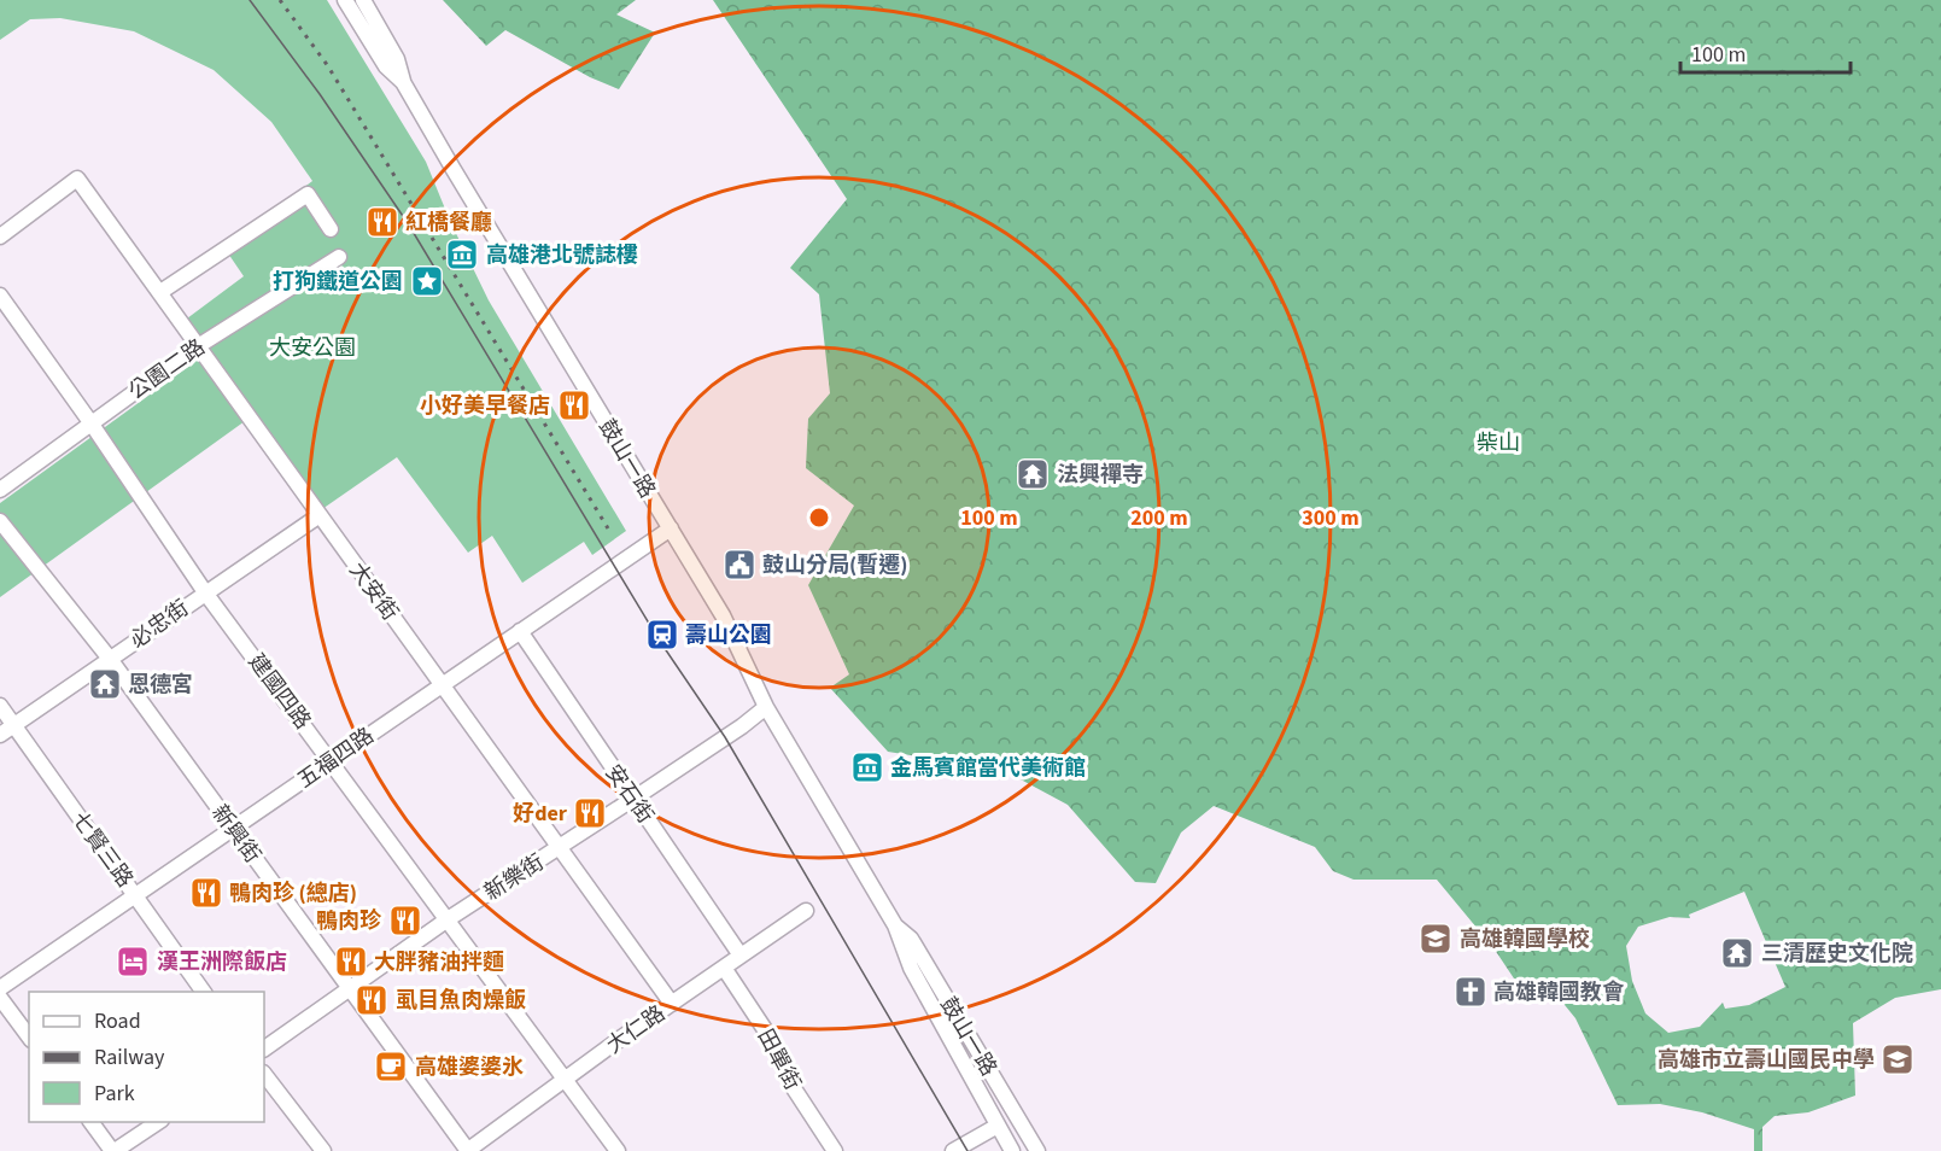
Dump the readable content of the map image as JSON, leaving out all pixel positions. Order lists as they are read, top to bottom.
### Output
{
  "streets": {
    "street": [
      "公園二路",
      "鼓山一路",
      "大安街",
      "必忠街",
      "建國四路",
      "五福四路",
      "安石街",
      "新興街",
      "七賢三路",
      "新樂街",
      "大仁路",
      "田單街"
    ]
  },
  "crossings": [
    ["公園二路", "大安街"],
    ["公園二路", "建國四路"],
    ["鼓山一路", "五福四路"],
    ["鼓山一路", "新樂街"],
    ["大安街", "必忠街"],
    ["大安街", "五福四路"],
    ["大安街", "新樂街"],
    ["大安街", "大仁路"],
    ["必忠街", "建國四路"],
    ["必忠街", "新興街"],
    ["必忠街", "七賢三路"],
    ["建國四路", "五福四路"],
    ["建國四路", "新樂街"],
    ["建國四路", "大仁路"],
    ["五福四路", "安石街"],
    ["五福四路", "新興街"],
    ["五福四路", "七賢三路"],
    ["安石街", "新樂街"],
    ["安石街", "大仁路"],
    ["新興街", "新樂街"],
    ["新興街", "大仁路"],
    ["大仁路", "田單街"]
  ],
  "parks": ["大安公園", "柴山"],
  "places": {
    "restaurant": [
      "紅橋餐廳",
      "小好美早餐店",
      "好der",
      "鴨肉珍 (總店)",
      "鴨肉珍",
      "大胖豬油拌麵",
      "虱目魚肉燥飯"
    ],
    "museum": ["高雄港北號誌樓", "金馬賓館當代美術館"],
    "place": ["打狗鐵道公園"],
    "temple": ["法興禪寺", "恩德宮", "三清歷史文化院"],
    "public building": ["鼓山分局(暫遷)"],
    "station": ["壽山公園"],
    "school or university": ["高雄韓國學校", "高雄市立壽山國民中學"],
    "hotel": ["漢王洲際飯店"],
    "church": ["高雄韓國教會"],
    "cafe": ["高雄婆婆氷"]
  },
  "legend": ["Road", "Railway", "Park"],
  "scale_bar": "100 m",
  "rings": ["100 m", "200 m", "300 m"]
}
